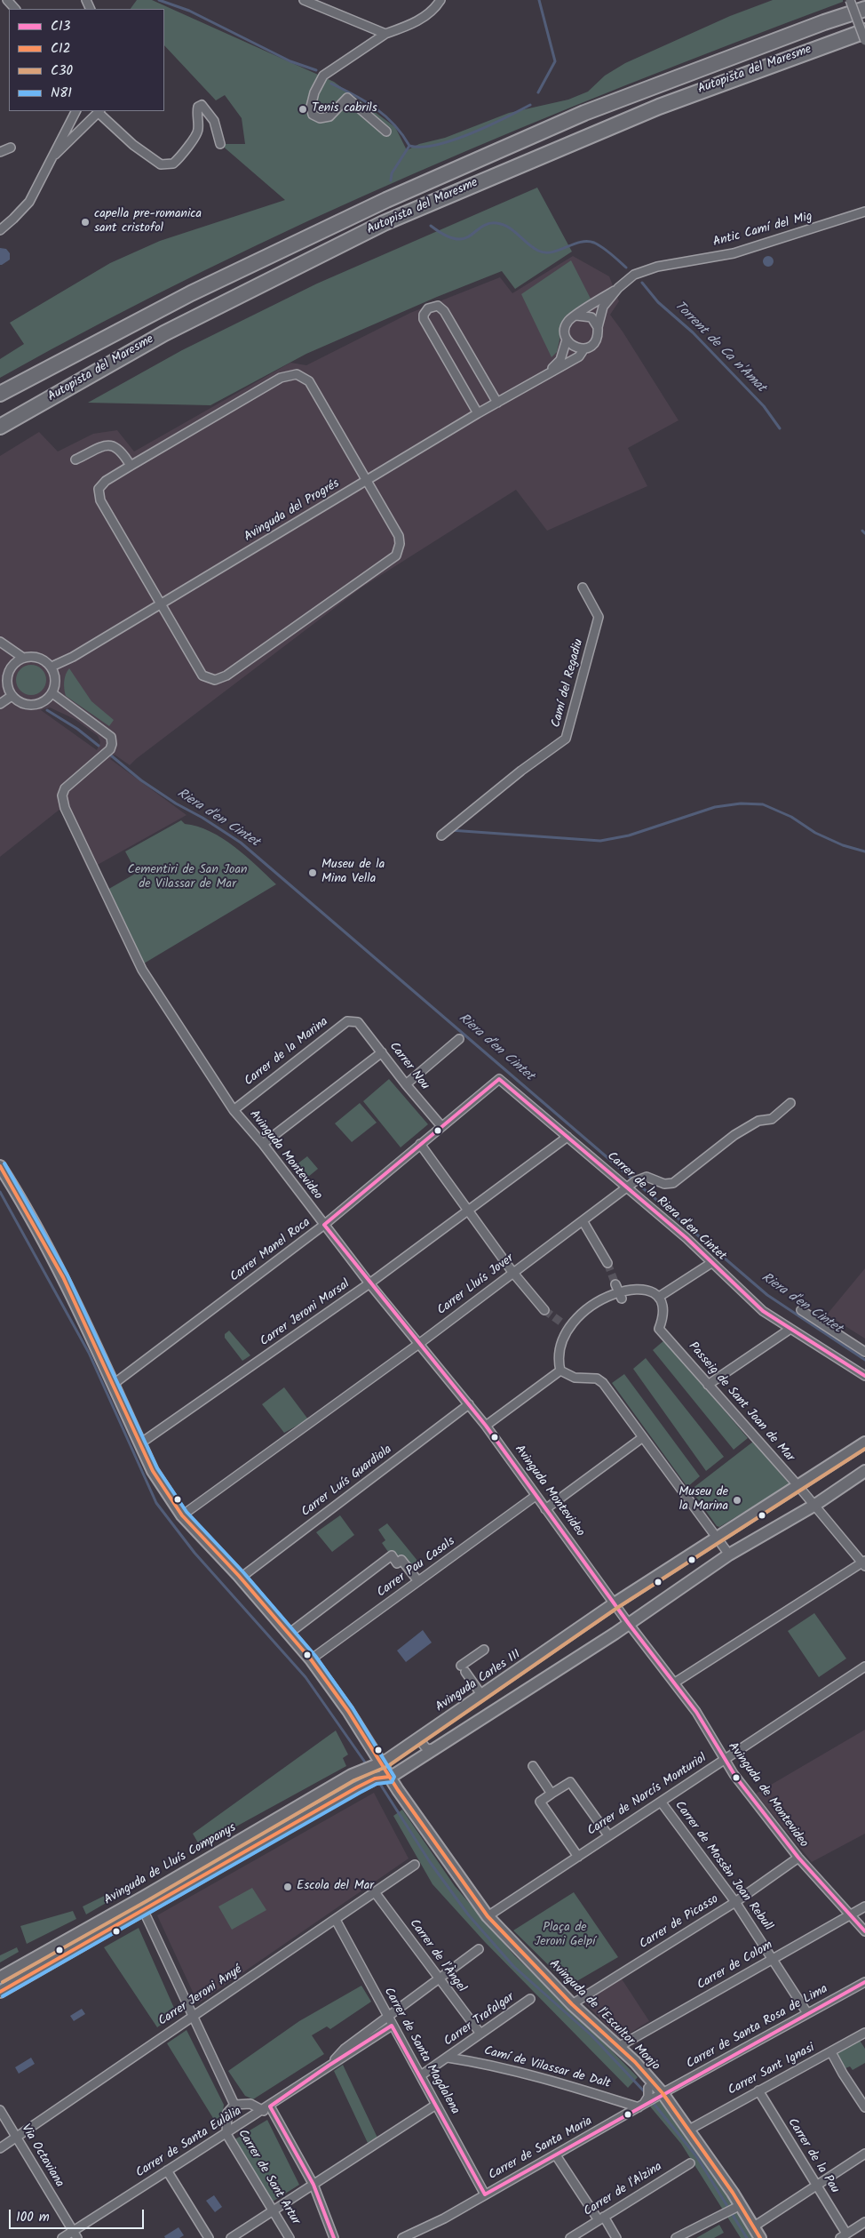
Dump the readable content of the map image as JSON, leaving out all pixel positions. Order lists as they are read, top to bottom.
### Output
{
  "streets": {
    "highway": ["Autopista del Maresme"],
    "street": [
      "Antic Camí del Mig",
      "Avinguda del Progrés",
      "Camí del Regadiu",
      "Carrer de la Marina",
      "Carrer Nou",
      "Avinguda Montevideo",
      "Carrer de la Riera d'en Cintet",
      "Carrer Manel Roca",
      "Carrer Lluís Jover",
      "Carrer Jeroni Marsal",
      "Passeig de Sant Joan de Mar",
      "Carrer Luís Guardiola",
      "Carrer Pau Casals",
      "Avinguda Carles III",
      "Carrer de Narcís Monturiol",
      "Avinguda de Montevideo",
      "Avinguda de Lluís Companys",
      "Carrer de Mossèn Joan Rebull",
      "Carrer de Picasso",
      "Carrer de l'Àngel",
      "Carrer de Colom",
      "Carrer Jeroni Anyé",
      "Avinguda de l'Escultor Monjo",
      "Carrer Trafalgar",
      "Carrer de Santa Rosa de Lima",
      "Carrer de Santa Magdalena",
      "Camí de Vilassar de Dalt",
      "Carrer Sant Ignasi",
      "Carrer de Santa Eulàlia",
      "Carrer de Santa Maria",
      "Via Octaviana",
      "Carrer de la Pau",
      "Carrer de Sant Artur",
      "Carrer de l'Alzina"
    ]
  },
  "crossings": [
    ["Avinguda del Progrés", "Avinguda Montevideo"],
    ["Carrer de la Marina", "Carrer Nou"],
    ["Carrer de la Marina", "Avinguda Montevideo"],
    ["Carrer Nou", "Carrer Manel Roca"],
    ["Avinguda Montevideo", "Carrer Manel Roca"],
    ["Avinguda Montevideo", "Carrer Lluís Jover"],
    ["Avinguda Montevideo", "Carrer Jeroni Marsal"],
    ["Avinguda Montevideo", "Carrer Luís Guardiola"],
    ["Avinguda Montevideo", "Carrer Pau Casals"],
    ["Avinguda Montevideo", "Avinguda Carles III"],
    ["Avinguda Montevideo", "Avinguda de Montevideo"],
    ["Carrer de la Riera d'en Cintet", "Carrer Manel Roca"],
    ["Carrer de la Riera d'en Cintet", "Carrer Lluís Jover"],
    ["Carrer de la Riera d'en Cintet", "Carrer Jeroni Marsal"],
    ["Carrer Manel Roca", "Avinguda de l'Escultor Monjo"],
    ["Carrer Lluís Jover", "Avinguda de l'Escultor Monjo"],
    ["Carrer Jeroni Marsal", "Avinguda de l'Escultor Monjo"],
    ["Passeig de Sant Joan de Mar", "Avinguda Carles III"],
    ["Carrer Luís Guardiola", "Avinguda de l'Escultor Monjo"],
    ["Carrer Pau Casals", "Avinguda de l'Escultor Monjo"],
    ["Avinguda Carles III", "Avinguda de Lluís Companys"],
    ["Avinguda Carles III", "Avinguda de l'Escultor Monjo"],
    ["Carrer de Narcís Monturiol", "Avinguda de Montevideo"],
    ["Carrer de Narcís Monturiol", "Carrer de Mossèn Joan Rebull"],
    ["Carrer de Narcís Monturiol", "Avinguda de l'Escultor Monjo"],
    ["Avinguda de Montevideo", "Carrer de Picasso"],
    ["Avinguda de Montevideo", "Carrer de Colom"],
    ["Carrer de Mossèn Joan Rebull", "Carrer de Picasso"],
    ["Carrer de Mossèn Joan Rebull", "Carrer de Colom"],
    ["Carrer de Mossèn Joan Rebull", "Carrer de Santa Rosa de Lima"],
    ["Carrer de Picasso", "Avinguda de l'Escultor Monjo"],
    ["Carrer de l'Àngel", "Carrer Jeroni Anyé"],
    ["Carrer de l'Àngel", "Carrer Trafalgar"],
    ["Carrer de l'Àngel", "Carrer de Santa Eulàlia"],
    ["Carrer de Colom", "Avinguda de l'Escultor Monjo"],
    ["Carrer Jeroni Anyé", "Carrer de Santa Magdalena"],
    ["Carrer Jeroni Anyé", "Via Octaviana"],
    ["Avinguda de l'Escultor Monjo", "Carrer de Santa Rosa de Lima"],
    ["Avinguda de l'Escultor Monjo", "Carrer Sant Ignasi"],
    ["Avinguda de l'Escultor Monjo", "Carrer de Santa Maria"],
    ["Carrer Trafalgar", "Carrer de Santa Magdalena"],
    ["Carrer Trafalgar", "Camí de Vilassar de Dalt"],
    ["Carrer de Santa Rosa de Lima", "Carrer de Santa Maria"],
    ["Carrer de Santa Magdalena", "Carrer de Santa Eulàlia"],
    ["Carrer de Santa Magdalena", "Carrer de Santa Maria"],
    ["Camí de Vilassar de Dalt", "Carrer de Santa Maria"],
    ["Carrer Sant Ignasi", "Carrer de la Pau"],
    ["Carrer de Santa Eulàlia", "Via Octaviana"],
    ["Carrer de Santa Eulàlia", "Carrer de Sant Artur"]
  ],
  "water": ["Torrent de Ca n'Amat", "Riera d'en Cintet"],
  "parks": ["Cementiri de San Joan de Vilassar de Mar", "Plaça de Jeroni Gelpí"],
  "places": [
    "Tenis cabrils",
    "capella pre-romanica sant cristofol",
    "Museu de la Mina Vella",
    "Museu de la Marina",
    "Escola del Mar"
  ],
  "lines": [
    "transit line C13",
    "transit line N81",
    "transit line C12",
    "transit line C30"
  ],
  "legend": [
    "C13",
    "C12",
    "C30",
    "N81"
  ],
  "scale_bar": "100 m"
}
